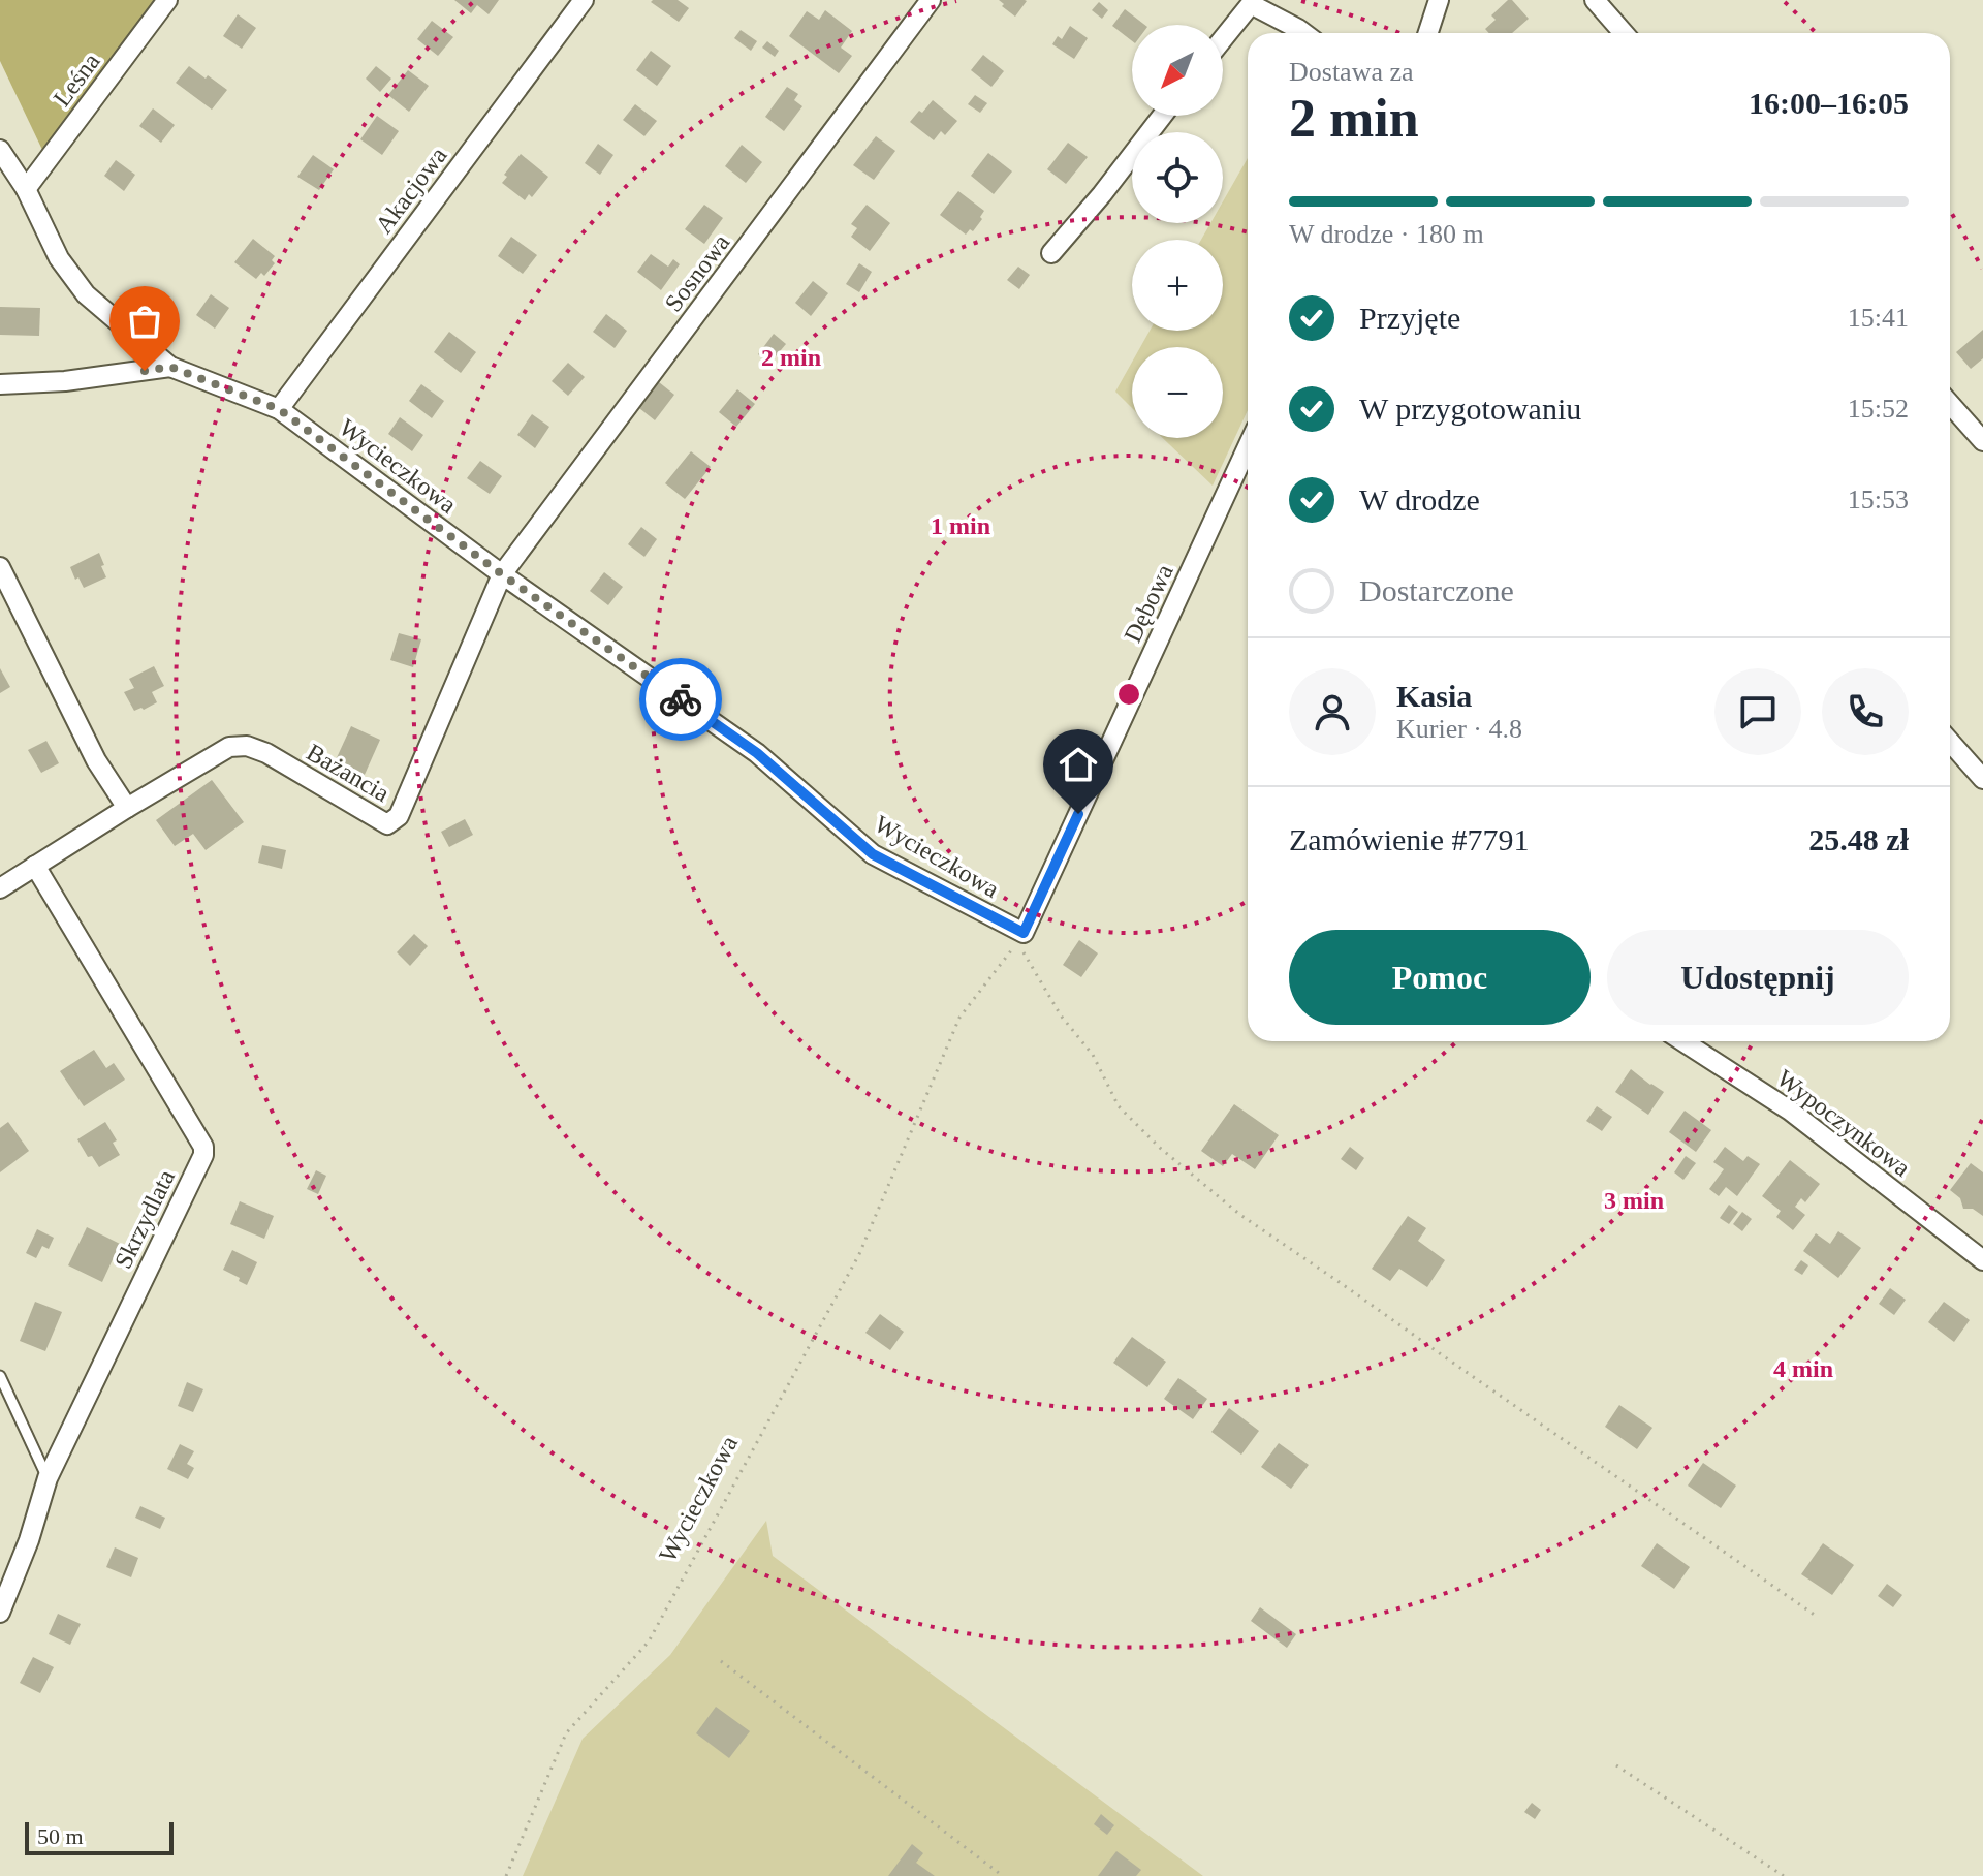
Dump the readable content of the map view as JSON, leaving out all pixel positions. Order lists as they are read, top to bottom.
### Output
{
  "streets": {
    "street": [
      "Leśna",
      "Akacjowa",
      "Sosnowa",
      "Wycieczkowa",
      "Dębowa",
      "Bażancia",
      "Wypoczynkowa",
      "Skrzydlata"
    ]
  },
  "crossings": [
    ["Leśna", "Wycieczkowa"],
    ["Akacjowa", "Wycieczkowa"],
    ["Sosnowa", "Wycieczkowa"],
    ["Sosnowa", "Bażancia"],
    ["Wycieczkowa", "Dębowa"],
    ["Wycieczkowa", "Bażancia"],
    ["Bażancia", "Skrzydlata"]
  ],
  "scale_bar": "50 m",
  "north": "bottom left",
  "page": {
    "map_buttons": ["+", "−"],
    "heading": ["2 min", "Dostawa za", "16:00–16:05"],
    "panel": [
      "Kasia",
      "Kurier · 4.8",
      "Zamówienie #7791",
      "25.48 zł"
    ],
    "bar": "W drodze · 180 m",
    "list": [
      ["Przyjęte", "15:41"],
      ["W przygotowaniu", "15:52"],
      ["W drodze", "15:53"],
      "Dostarczone"
    ],
    "buttons": ["Pomoc", "Udostępnij"],
    "scale": "50 m"
  },
  "rings": [
    "2 min",
    "1 min",
    "3 min",
    "4 min"
  ]
}
